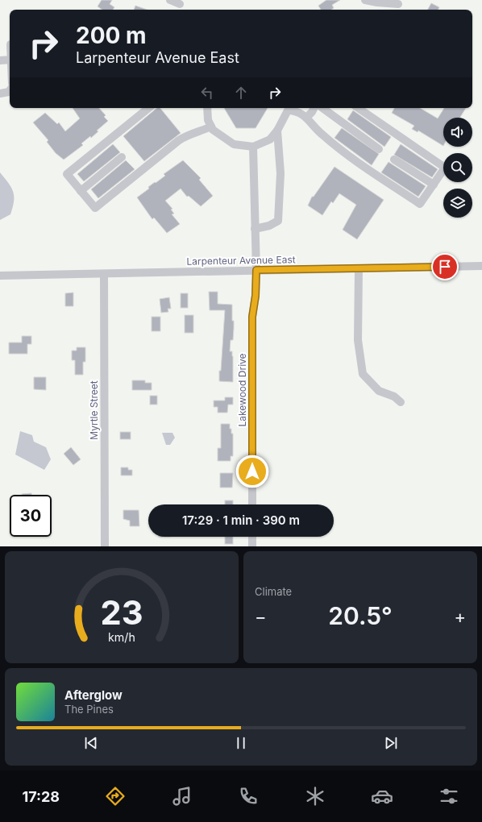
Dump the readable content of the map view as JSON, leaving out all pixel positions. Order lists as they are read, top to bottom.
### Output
{
  "streets": {
    "street": ["Larpenteur Avenue East", "Lakewood Drive", "Myrtle Street"]
  },
  "crossings": [
    ["Larpenteur Avenue East", "Lakewood Drive"],
    ["Larpenteur Avenue East", "Myrtle Street"]
  ],
  "page": {
    "turn": ["200 m", "Larpenteur Avenue East"],
    "limit": "30",
    "trip": "17:29 · 1 min · 390 m",
    "tile": "Climate",
    "heat": ["−", "20.5°", "+"],
    "song": ["Afterglow", "The Pines"],
    "tabs": "17:28",
    "gauge": ["23", "km/h"]
  }
}
